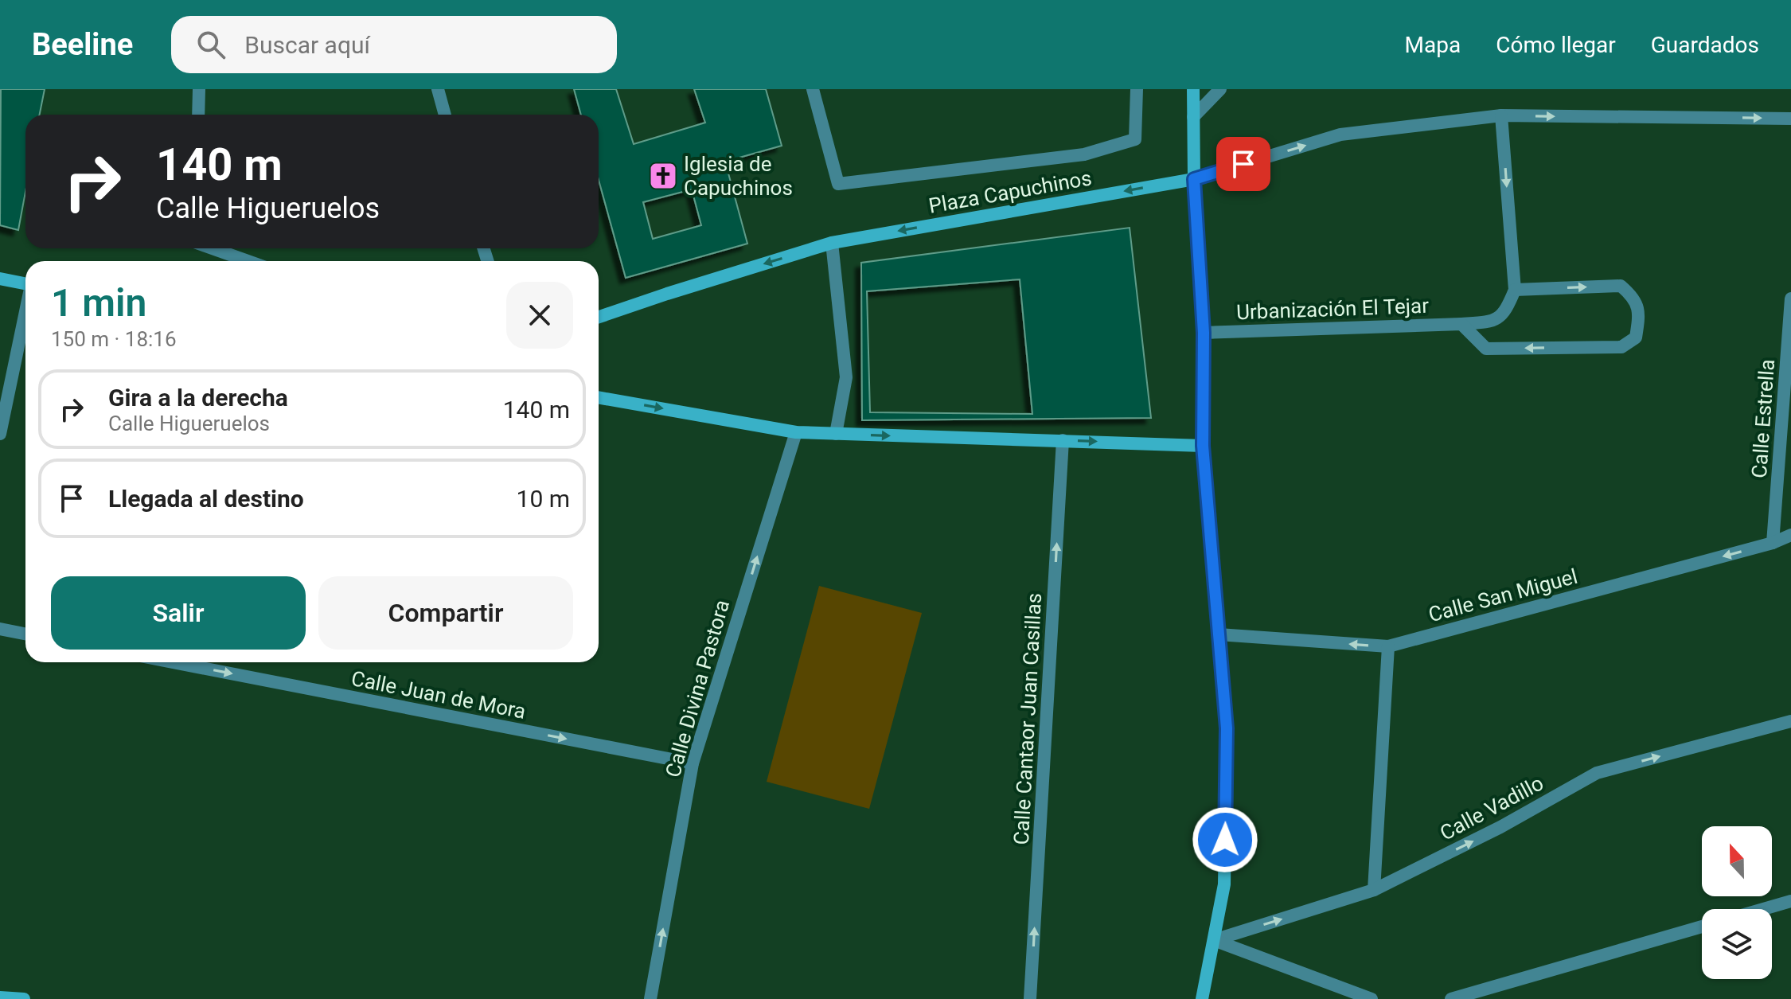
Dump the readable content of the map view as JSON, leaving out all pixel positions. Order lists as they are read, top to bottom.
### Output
{
  "streets": {
    "street": [
      "Plaza Capuchinos",
      "Urbanización El Tejar",
      "Calle Estrella",
      "Calle San Miguel",
      "Calle Divina Pastora",
      "Calle Juan de Mora",
      "Calle Cantaor Juan Casillas",
      "Calle Vadillo"
    ]
  },
  "crossings": [
    ["Calle Estrella", "Calle San Miguel"],
    ["Calle Divina Pastora", "Calle Juan de Mora"]
  ],
  "one_way": [
    "Plaza Capuchinos",
    "Calle San Miguel",
    "Calle Divina Pastora",
    "Calle Juan de Mora",
    "Calle Cantaor Juan Casillas",
    "Calle Vadillo"
  ],
  "places": {
    "church": ["Iglesia de Capuchinos"]
  },
  "north": "top",
  "page": {
    "header": "Beeline",
    "search": "Buscar aquí",
    "nav": ["Mapa", "Cómo llegar", "Guardados"],
    "turn": ["140 m", "Calle Higueruelos"],
    "heading": ["1 min", "150 m · 18:16"],
    "list": [
      {
        "name": "Gira a la derecha",
        "note": "Calle Higueruelos",
        "value": "140 m"
      },
      {
        "name": "Llegada al destino",
        "value": "10 m"
      }
    ],
    "buttons": ["Salir", "Compartir"]
  }
}
